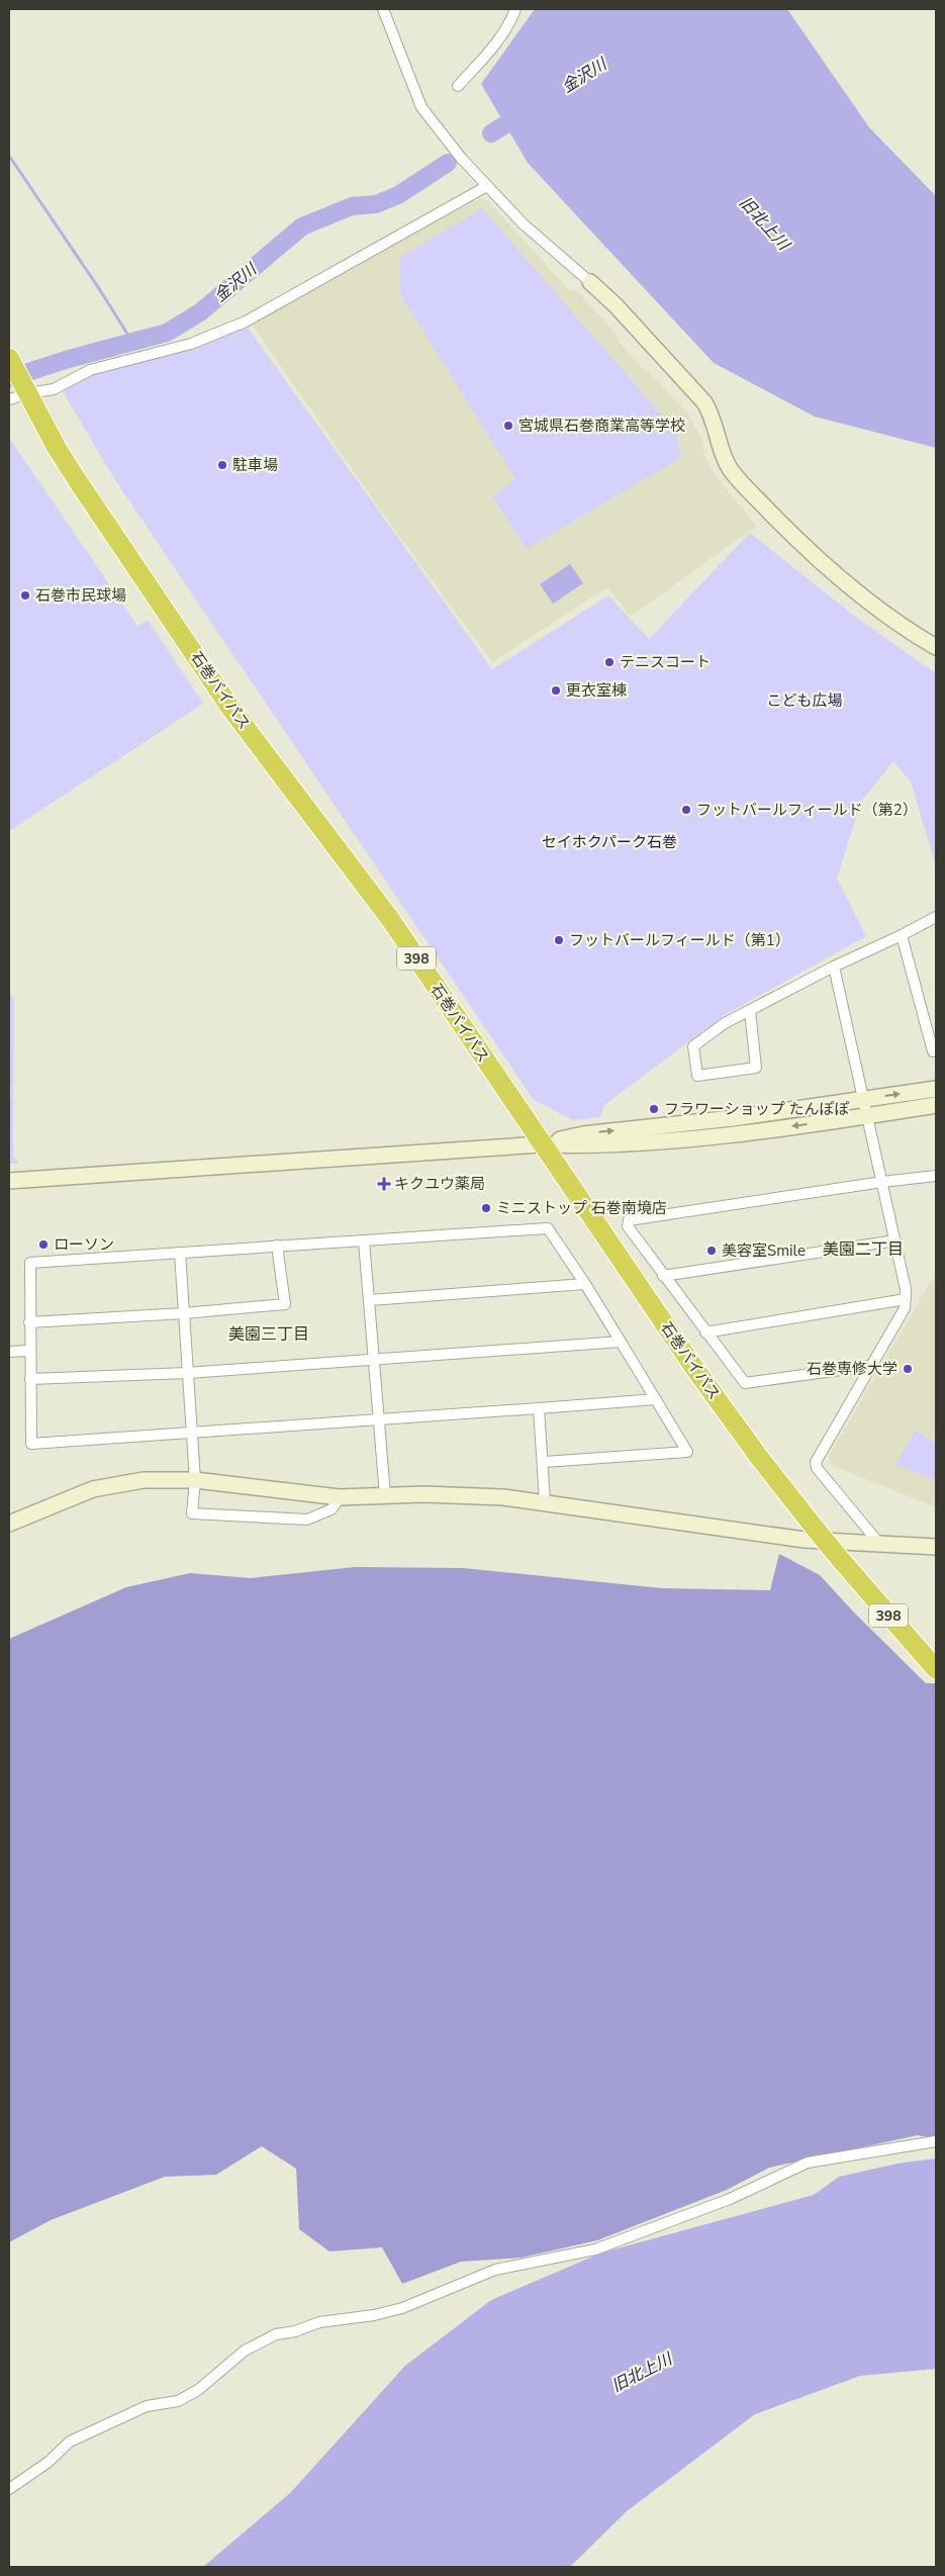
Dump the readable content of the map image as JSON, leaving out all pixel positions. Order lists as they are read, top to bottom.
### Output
{
  "streets": {
    "highway": ["石巻バイパス", "398"]
  },
  "districts": ["美園二丁目", "美園三丁目"],
  "water": ["金沢川", "旧北上川"],
  "parks": ["こども広場", "セイホクパーク石巻"],
  "places": {
    "other": [
      "宮城県石巻商業高等学校",
      "駐車場",
      "石巻市民球場",
      "テニスコート",
      "更衣室棟",
      "フットバールフィールド（第2）",
      "フットバールフィールド（第1）",
      "フラワーショップ たんぽぽ",
      "ミニストップ 石巻南境店",
      "ローソン",
      "美容室Smile",
      "石巻専修大学"
    ],
    "health": ["キクユウ薬局"]
  }
}
